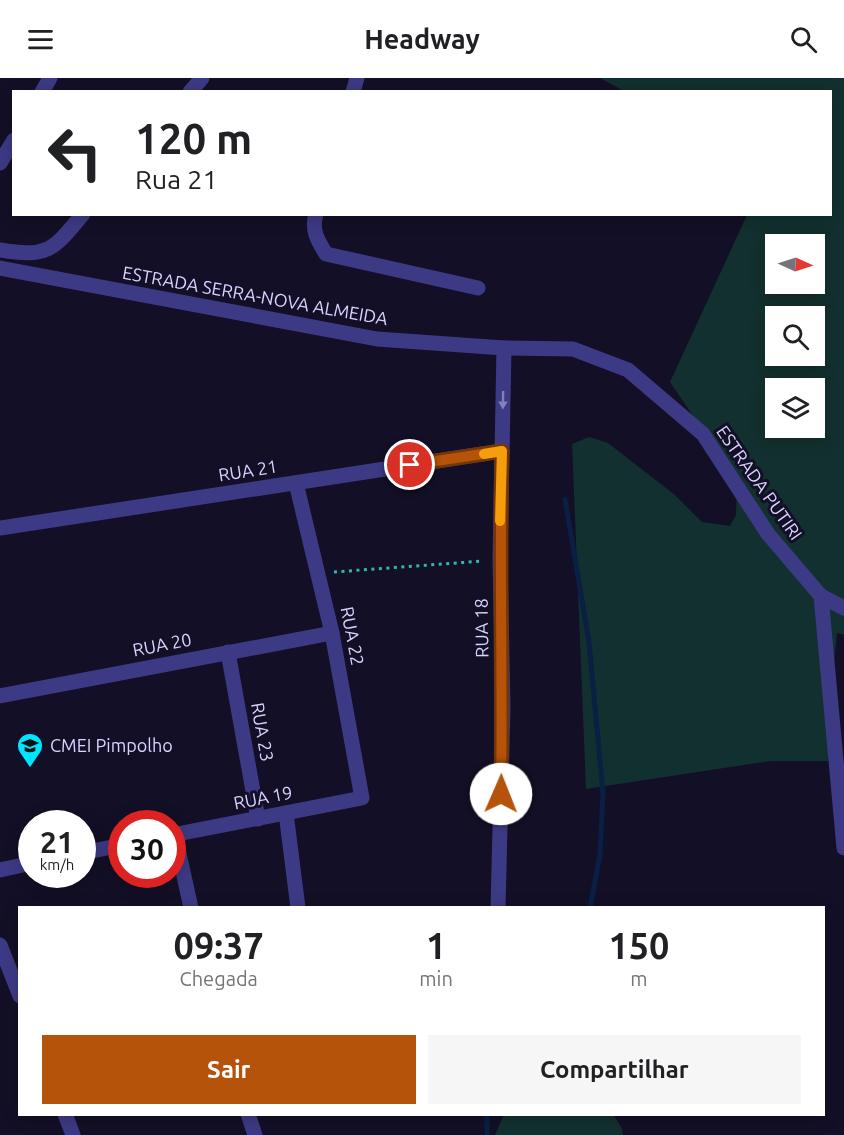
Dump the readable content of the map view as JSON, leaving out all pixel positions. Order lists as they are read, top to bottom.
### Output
{
  "streets": {
    "street": [
      "ESTRADA SERRA-NOVA ALMEIDA",
      "RUA 21",
      "ESTRADA PUTIRI",
      "RUA 18",
      "RUA 22",
      "RUA 20",
      "RUA 23",
      "RUA 19"
    ]
  },
  "crossings": [
    ["ESTRADA SERRA-NOVA ALMEIDA", "ESTRADA PUTIRI"],
    ["ESTRADA SERRA-NOVA ALMEIDA", "RUA 18"],
    ["RUA 21", "RUA 18"],
    ["RUA 21", "RUA 22"],
    ["ESTRADA PUTIRI", "RUA 18"],
    ["RUA 22", "RUA 20"],
    ["RUA 22", "RUA 19"],
    ["RUA 20", "RUA 23"],
    ["RUA 23", "RUA 19"]
  ],
  "places": {
    "school or university": ["CMEI Pimpolho"]
  },
  "north": "right",
  "page": {
    "header": "Headway",
    "turn": ["120 m", "Rua 21"],
    "speed": "21 km/h",
    "limit": "30",
    "eta": [
      "09:37",
      "Chegada",
      "1",
      "min",
      "150",
      "m"
    ],
    "buttons": ["Sair", "Compartilhar"]
  }
}
